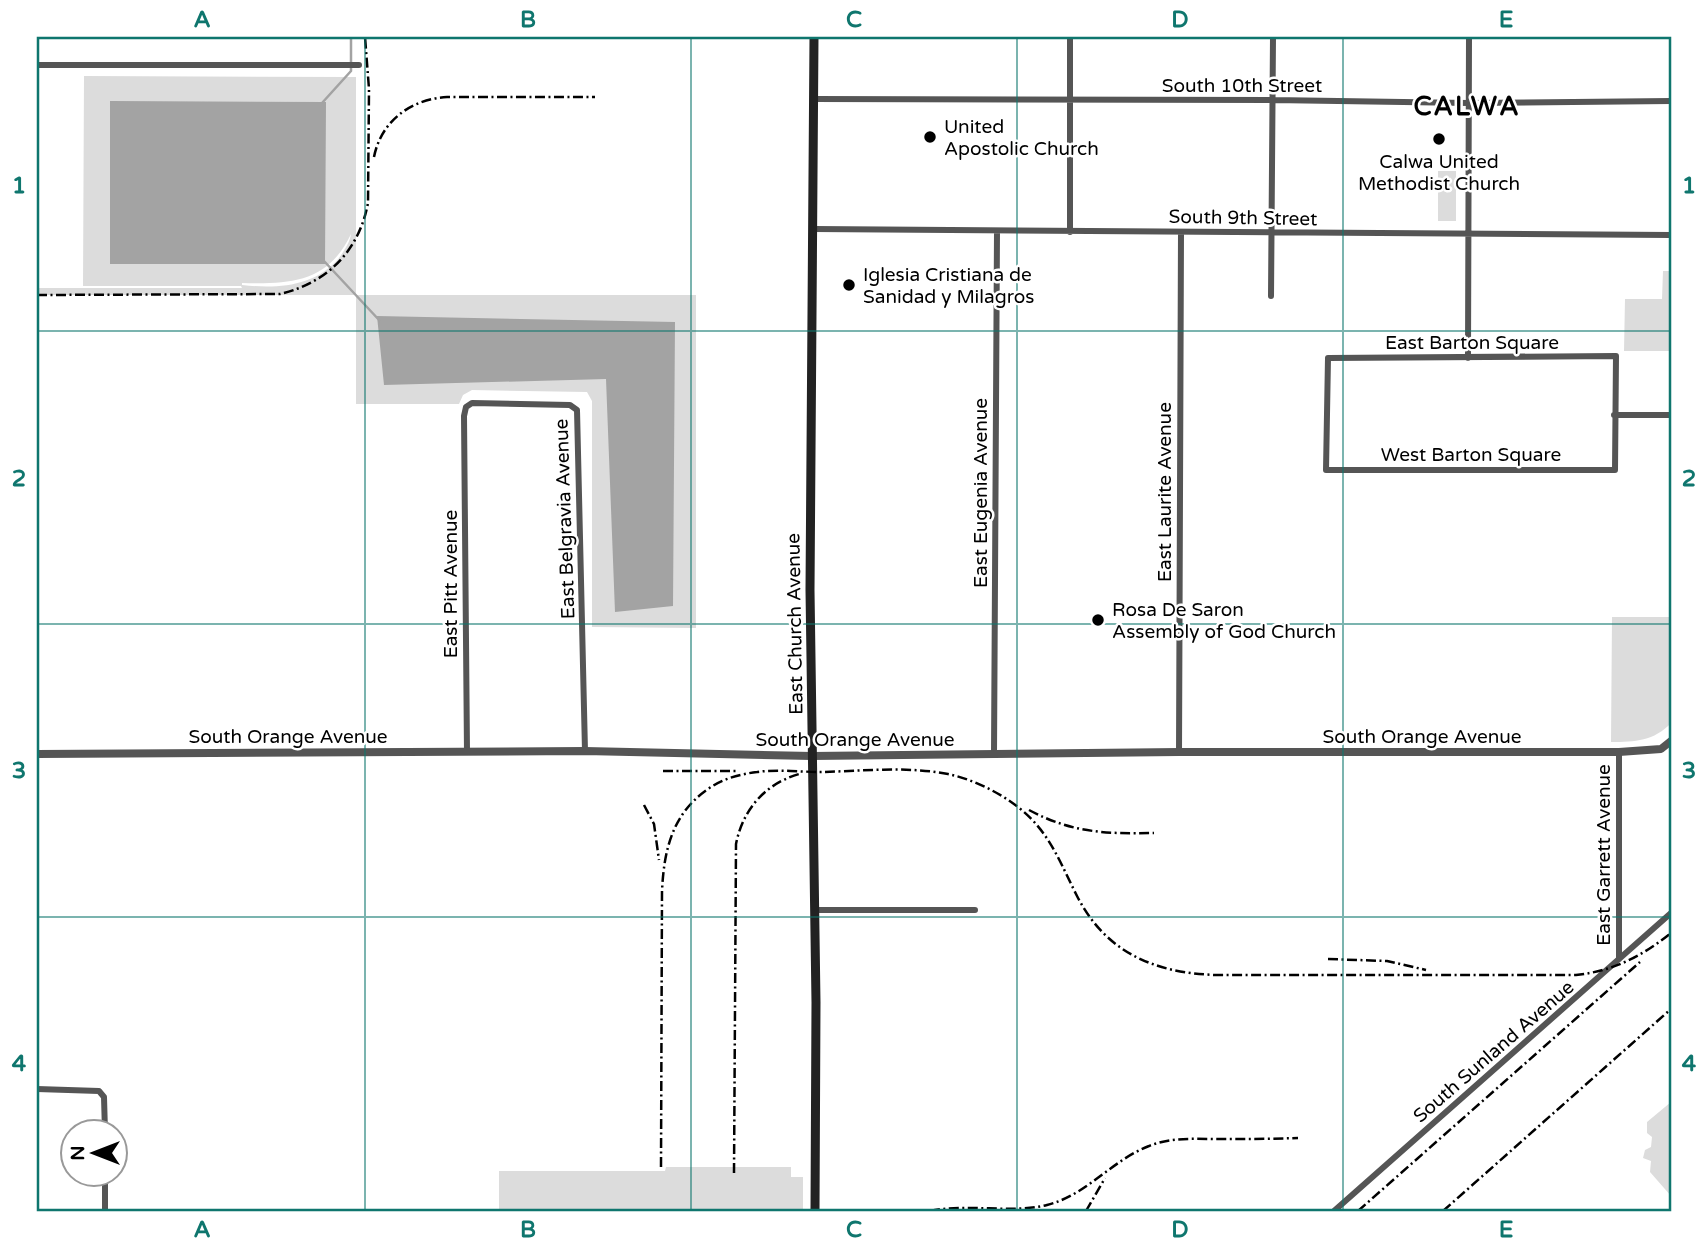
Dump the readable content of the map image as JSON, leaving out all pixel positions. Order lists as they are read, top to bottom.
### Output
{
  "streets": {
    "main road": ["East Church Avenue"],
    "street": [
      "South 10th Street",
      "South 9th Street",
      "East Barton Square",
      "West Barton Square",
      "East Laurite Avenue",
      "East Eugenia Avenue",
      "East Belgravia Avenue",
      "East Pitt Avenue",
      "South Orange Avenue",
      "East Garrett Avenue",
      "South Sunland Avenue"
    ]
  },
  "crossings": [
    ["South 10th Street", "East Church Avenue"],
    ["South 9th Street", "East Laurite Avenue"],
    ["South 9th Street", "East Eugenia Avenue"],
    ["South 9th Street", "East Church Avenue"],
    ["East Barton Square", "West Barton Square"],
    ["East Laurite Avenue", "South Orange Avenue"],
    ["East Eugenia Avenue", "South Orange Avenue"],
    ["East Belgravia Avenue", "East Pitt Avenue"],
    ["East Belgravia Avenue", "South Orange Avenue"],
    ["East Pitt Avenue", "South Orange Avenue"],
    ["East Church Avenue", "South Orange Avenue"],
    ["South Orange Avenue", "East Garrett Avenue"],
    ["East Garrett Avenue", "South Sunland Avenue"]
  ],
  "districts": ["CALWA"],
  "places": [
    "United Apostolic Church",
    "Calwa United Methodist Church",
    "Iglesia Cristiana de Sanidad y Milagros",
    "Rosa De Saron Assembly of God Church"
  ],
  "north": "left",
  "grid": {
    "columns": [
      "A",
      "B",
      "C",
      "D",
      "E"
    ],
    "rows": [
      "1",
      "2",
      "3",
      "4"
    ]
  }
}
